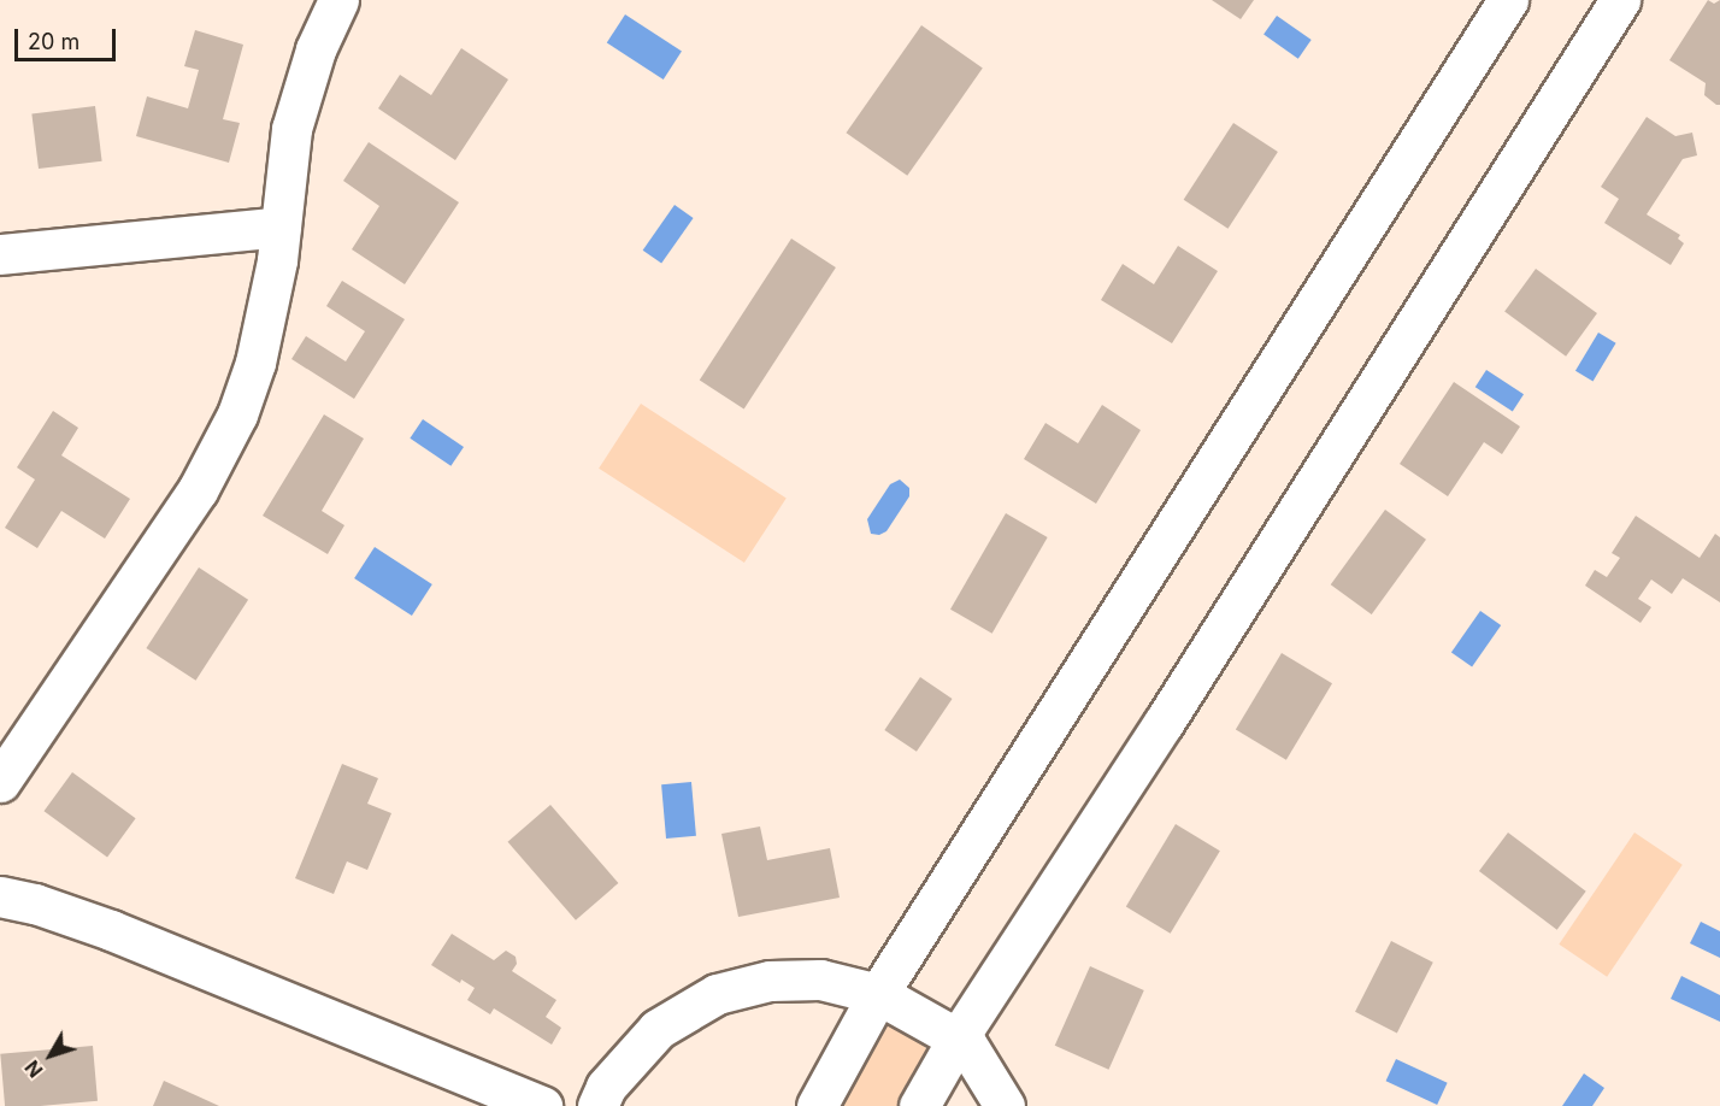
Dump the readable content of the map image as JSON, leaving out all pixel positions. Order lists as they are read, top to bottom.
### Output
{
  "scale_bar": "20 m",
  "north": "bottom left"
}
